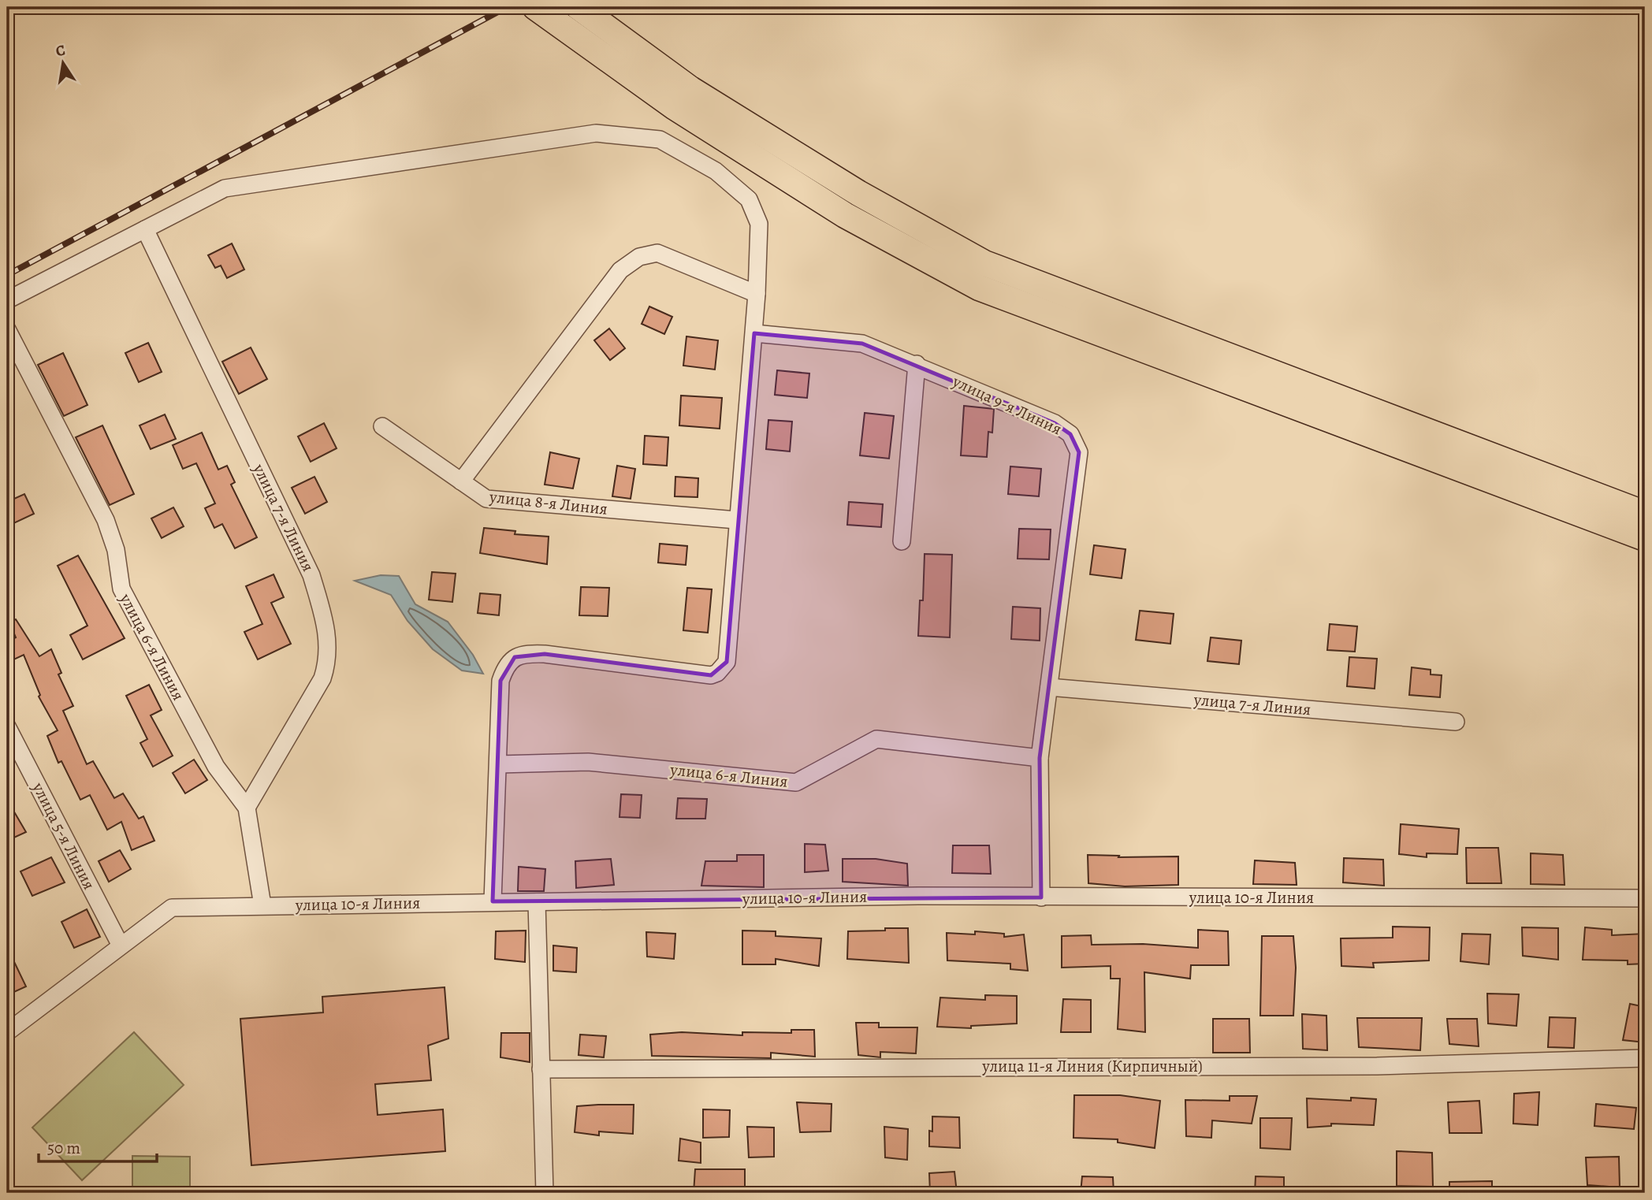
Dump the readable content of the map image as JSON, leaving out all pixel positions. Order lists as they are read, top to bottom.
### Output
{
  "streets": {
    "street": [
      "улица 9-я Линия",
      "улица 8-я Линия",
      "улица 7-я Линия",
      "улица 6-я Линия",
      "улица 5-я Линия",
      "улица 10-я Линия",
      "улица 11-я Линия (Кирпичный)"
    ]
  },
  "crossings": [
    ["улица 9-я Линия", "улица 7-я Линия"],
    ["улица 9-я Линия", "улица 6-я Линия"],
    ["улица 7-я Линия", "улица 6-я Линия"],
    ["улица 6-я Линия", "улица 10-я Линия"],
    ["улица 5-я Линия", "улица 10-я Линия"]
  ],
  "scale_bar": "50 m",
  "north": "top"
}
